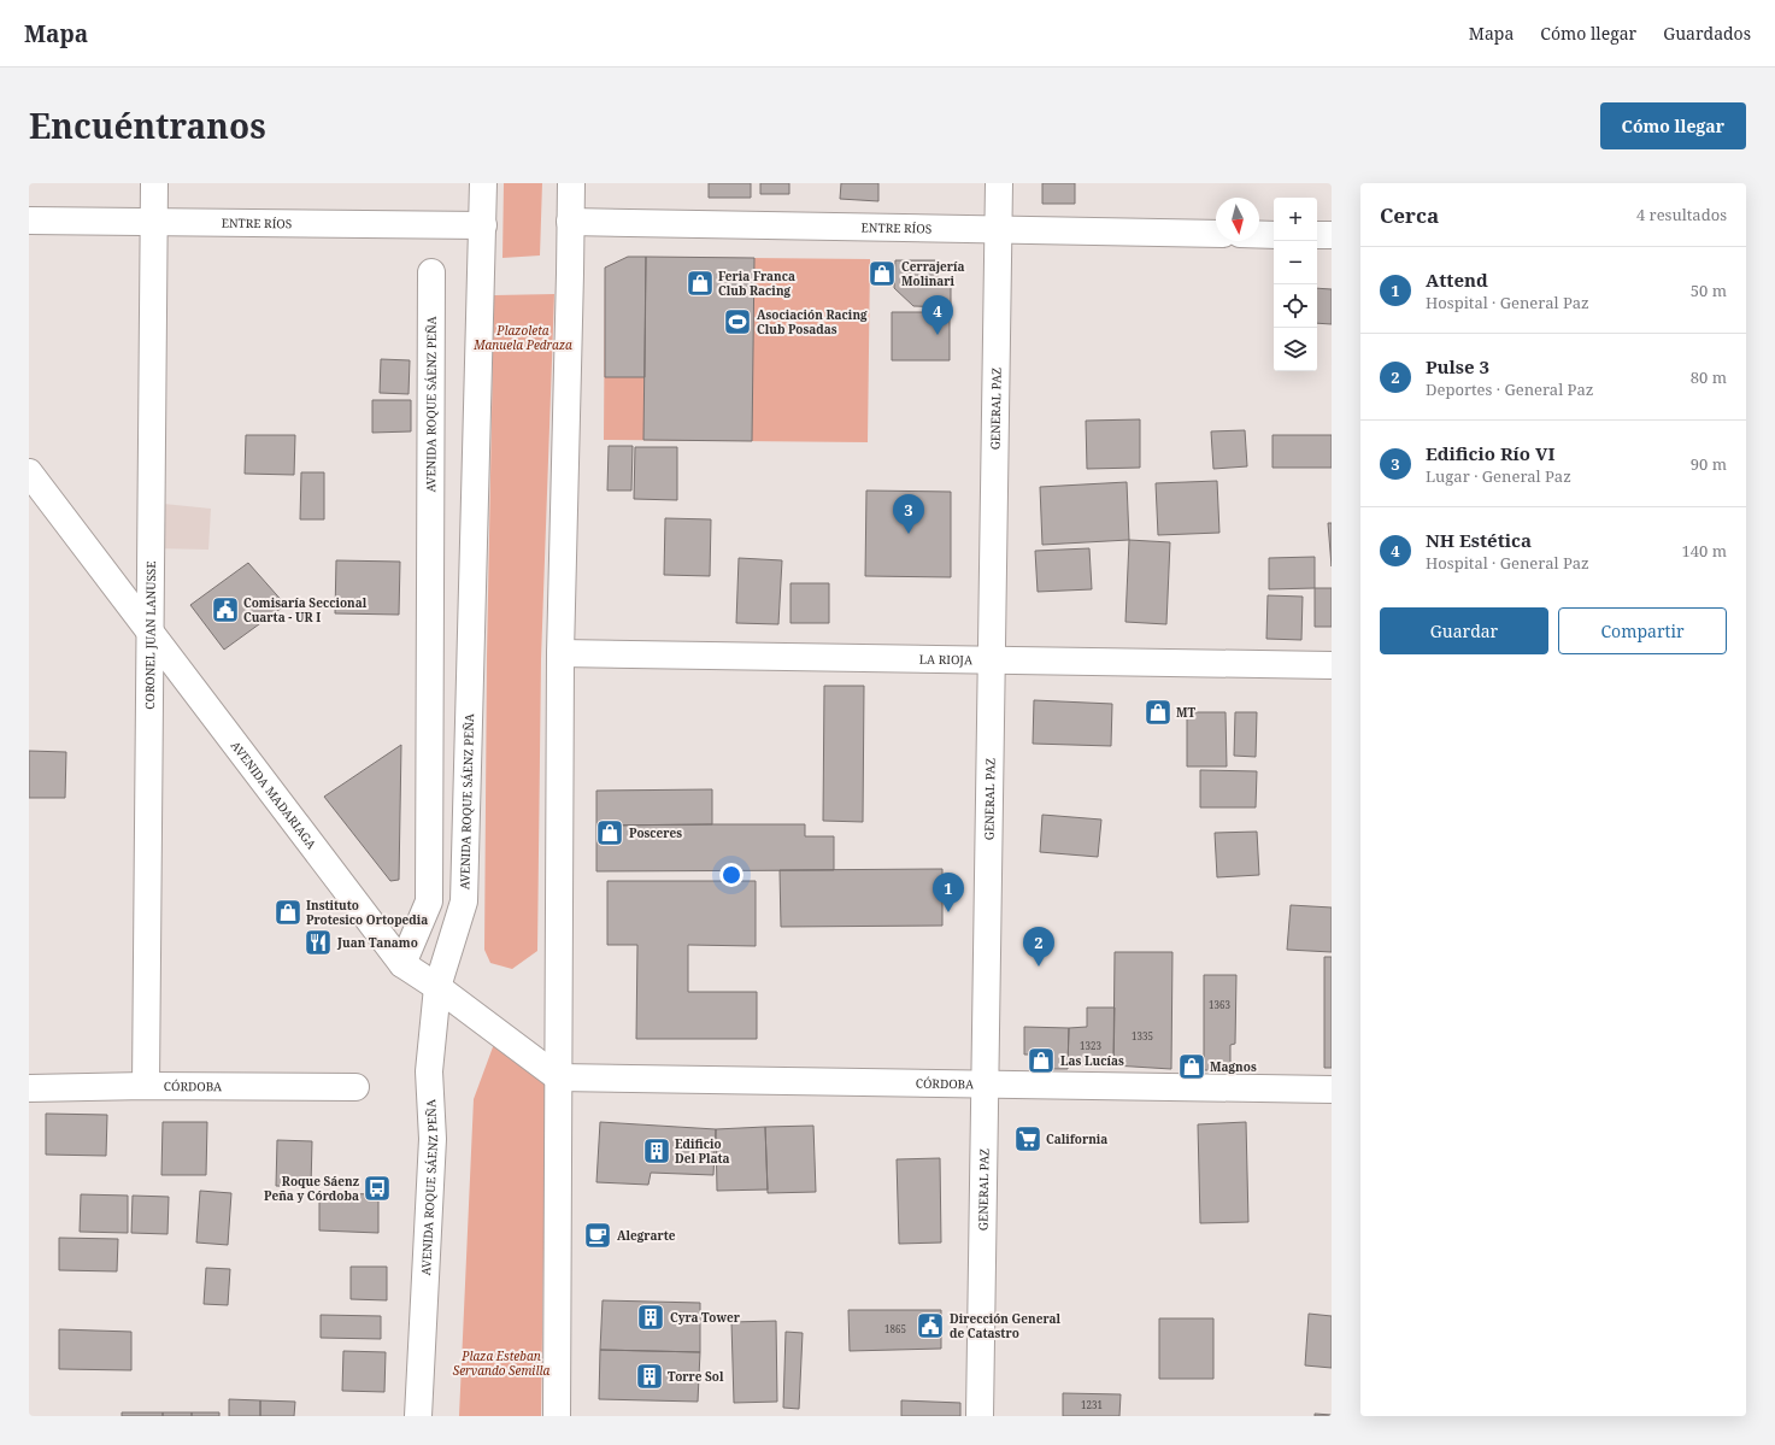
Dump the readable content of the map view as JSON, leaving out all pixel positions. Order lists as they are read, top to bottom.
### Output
{
  "streets": {
    "street": [
      "ENTRE RÍOS",
      "AVENIDA ROQUE SÁENZ PEÑA",
      "GENERAL PAZ",
      "CORONEL JUAN LANUSSE",
      "LA RIOJA",
      "AVENIDA MADARIAGA",
      "CÓRDOBA"
    ]
  },
  "crossings": [
    ["ENTRE RÍOS", "AVENIDA ROQUE SÁENZ PEÑA"],
    ["ENTRE RÍOS", "GENERAL PAZ"],
    ["ENTRE RÍOS", "CORONEL JUAN LANUSSE"],
    ["AVENIDA ROQUE SÁENZ PEÑA", "AVENIDA MADARIAGA"],
    ["GENERAL PAZ", "LA RIOJA"],
    ["GENERAL PAZ", "CÓRDOBA"],
    ["CORONEL JUAN LANUSSE", "AVENIDA MADARIAGA"],
    ["CORONEL JUAN LANUSSE", "CÓRDOBA"],
    ["AVENIDA MADARIAGA", "CÓRDOBA"]
  ],
  "parks": ["Plazoleta Manuela Pedraza", "Plaza Esteban Servando Semilla"],
  "places": {
    "shop": [
      "Cerrajería Molinari",
      "Feria Franca Club Racing",
      "MT",
      "Posceres",
      "Instituto Protesico Ortopedia",
      "Las Lucías",
      "Magnos"
    ],
    "sports": ["Asociación Racing Club Posadas"],
    "public building": ["Comisaría Seccional Cuarta - UR I", "Dirección General de Catastro"],
    "restaurant": ["Juan Tanamo"],
    "supermarket": ["California"],
    "building": ["Edificio Del Plata", "Cyra Tower", "Torre Sol"],
    "bus stop": ["Roque Sáenz Peña y Córdoba"],
    "cafe": ["Alegrarte"]
  },
  "house_numbers": [
    "1363",
    "1335",
    "1323",
    "1865",
    "1231"
  ],
  "north": "bottom",
  "page": {
    "header": "Mapa",
    "nav": ["Mapa", "Cómo llegar", "Guardados"],
    "title": "Encuéntranos",
    "buttons": [
      "Cómo llegar",
      ["Guardar", "Compartir"]
    ],
    "heading": ["Cerca", "4 resultados"],
    "map_buttons": ["+", "−"],
    "list": [
      {
        "mark": "1",
        "name": "Attend",
        "note": "Hospital · General Paz",
        "value": "50 m"
      },
      {
        "mark": "2",
        "name": "Pulse 3",
        "note": "Deportes · General Paz",
        "value": "80 m"
      },
      {
        "mark": "3",
        "name": "Edificio Río VI",
        "note": "Lugar · General Paz",
        "value": "90 m"
      },
      {
        "mark": "4",
        "name": "NH Estética",
        "note": "Hospital · General Paz",
        "value": "140 m"
      }
    ],
    "pins": [
      "4",
      "3",
      "1",
      "2"
    ]
  }
}
